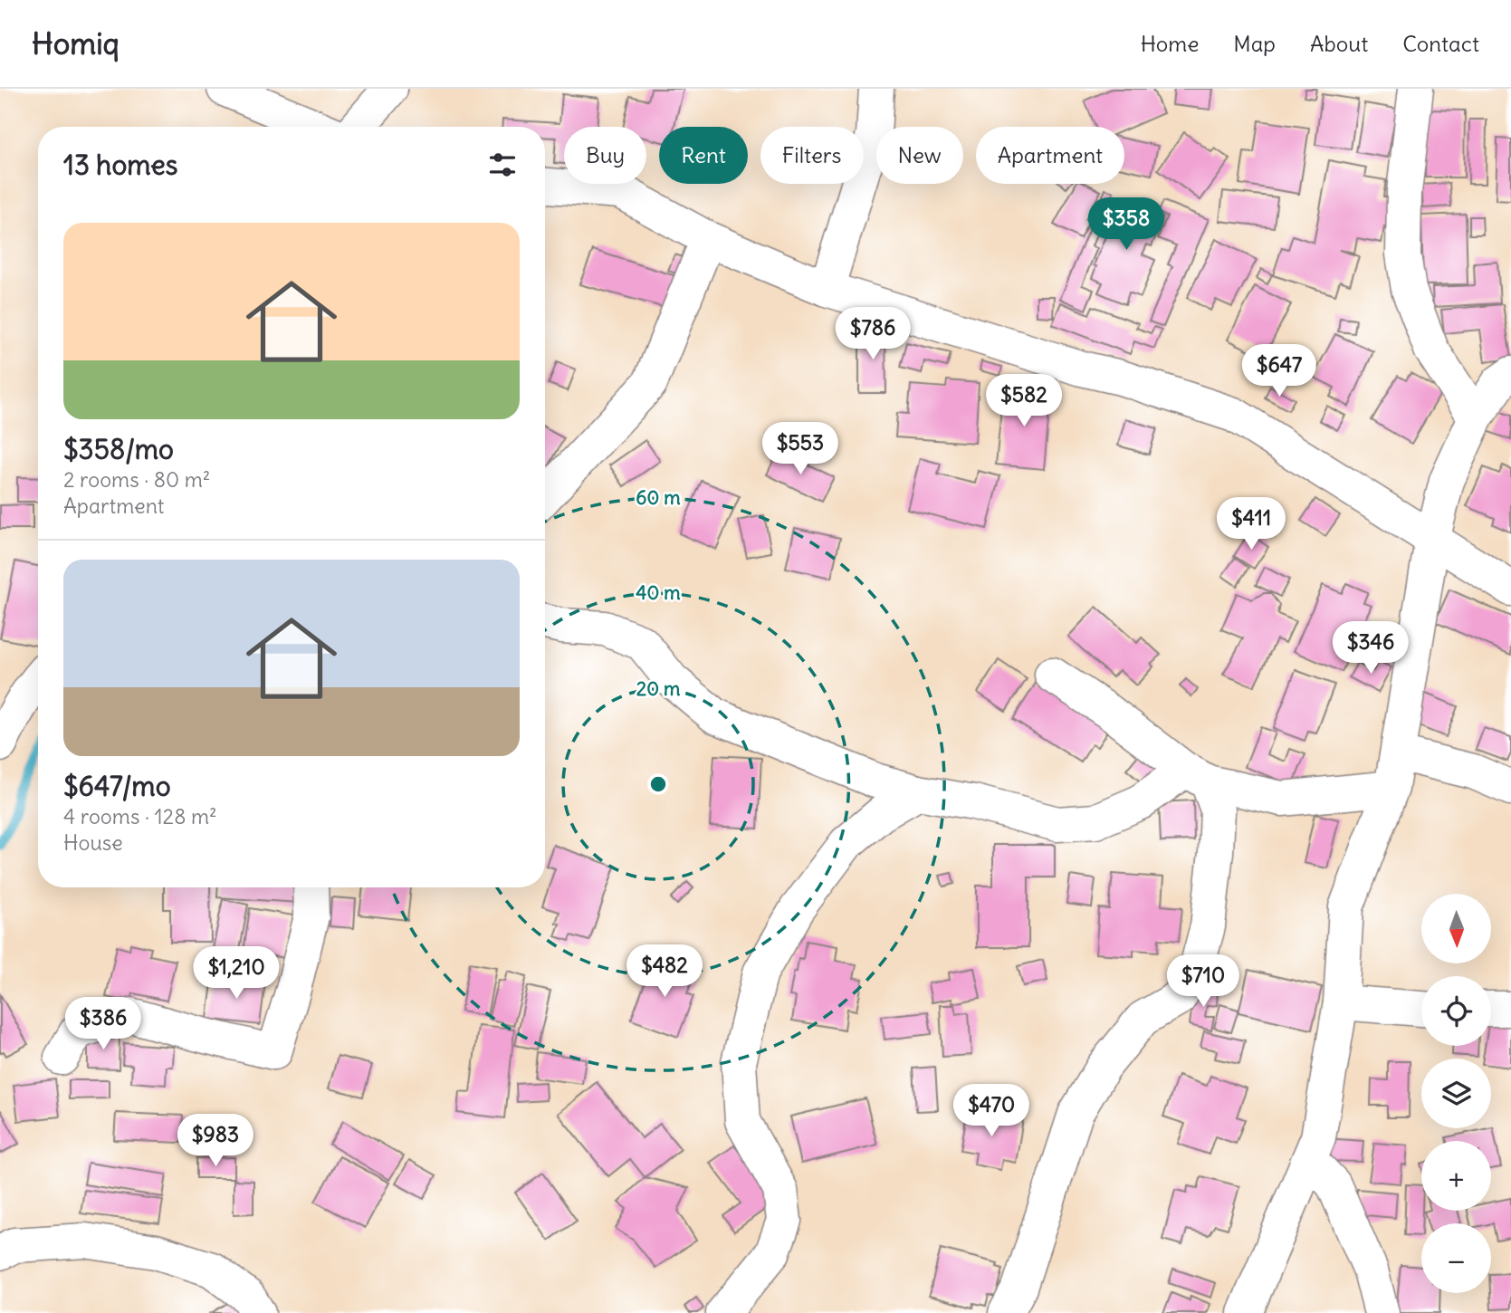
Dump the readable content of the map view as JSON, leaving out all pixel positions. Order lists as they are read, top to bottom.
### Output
{
  "north": "bottom",
  "page": {
    "header": "Homiq",
    "nav": [
      "Home",
      "Map",
      "About",
      "Contact"
    ],
    "chip": [
      "Buy",
      "Rent",
      "Filters",
      "New",
      "Apartment"
    ],
    "heading": "13 homes",
    "price": [
      "$358",
      "$786",
      "$647",
      "$582",
      "$553",
      "$411",
      "$346",
      "$482",
      "$1,210",
      "$710",
      "$386",
      "$470",
      "$983"
    ],
    "list": [
      {
        "name": "$358/mo",
        "note": "2 rooms · 80 m² · Apartment"
      },
      {
        "name": "$647/mo",
        "note": "4 rooms · 128 m² · House"
      }
    ],
    "map_buttons": ["+", "−"]
  },
  "rings": ["60 m", "40 m", "20 m"]
}
